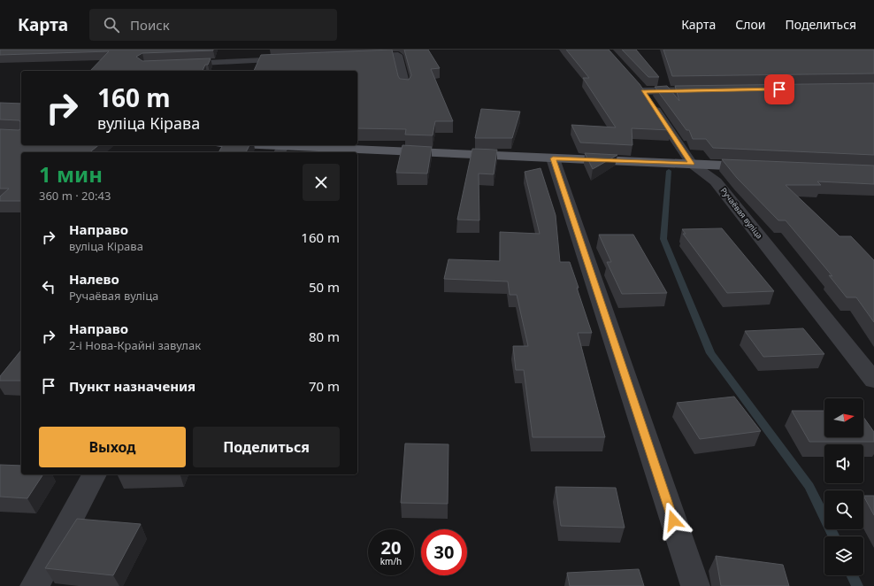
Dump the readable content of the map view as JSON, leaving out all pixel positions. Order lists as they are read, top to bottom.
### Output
{
  "streets": {
    "street": ["Ручаёвая вуліца"]
  },
  "north": "right",
  "page": {
    "header": "Карта",
    "search": "Поиск",
    "nav": ["Карта", "Слои", "Поделиться"],
    "turn": ["160 m", "вуліца Кірава"],
    "heading": ["1 мин", "360 m · 20:43"],
    "list": [
      {
        "name": "Направо",
        "note": "вуліца Кірава",
        "value": "160 m"
      },
      {
        "name": "Налево",
        "note": "Ручаёвая вуліца",
        "value": "50 m"
      },
      {
        "name": "Направо",
        "note": "2-і Нова-Крайні завулак",
        "value": "80 m"
      },
      {
        "name": "Пункт назначения",
        "value": "70 m"
      }
    ],
    "buttons": ["Выход", "Поделиться"],
    "speed": "20 km/h",
    "limit": "30"
  }
}
